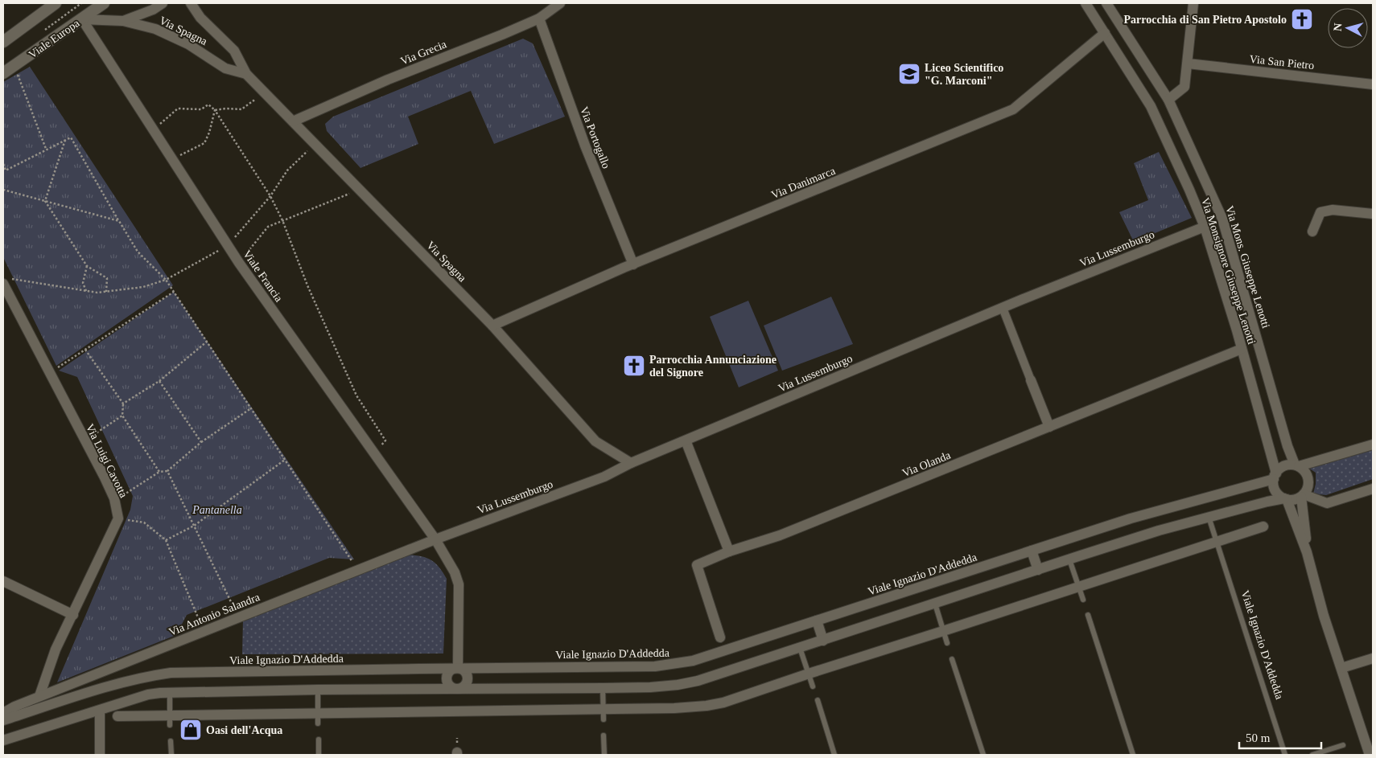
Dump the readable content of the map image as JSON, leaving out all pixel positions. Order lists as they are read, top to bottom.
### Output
{
  "streets": {
    "street": [
      "Via Spagna",
      "Viale Europa",
      "Via Grecia",
      "Via San Pietro",
      "Via Portogallo",
      "Via Danimarca",
      "Via Lussemburgo",
      "Via Mons. Giuseppe Lenotti",
      "Via Monsignore Giuseppe Lenotti",
      "Viale Francia",
      "Via Luigi Cavotta",
      "Via Olanda",
      "Viale Ignazio D'Addedda",
      "Via Antonio Salandra"
    ]
  },
  "crossings": [
    ["Via Spagna", "Viale Europa"],
    ["Via Spagna", "Via Grecia"],
    ["Via Spagna", "Via Danimarca"],
    ["Via Spagna", "Via Lussemburgo"],
    ["Via Spagna", "Viale Francia"],
    ["Viale Europa", "Viale Francia"],
    ["Via Grecia", "Via Portogallo"],
    ["Via Portogallo", "Via Danimarca"],
    ["Via Danimarca", "Via Monsignore Giuseppe Lenotti"],
    ["Via Lussemburgo", "Via Monsignore Giuseppe Lenotti"],
    ["Via Lussemburgo", "Viale Francia"],
    ["Via Lussemburgo", "Via Antonio Salandra"],
    ["Via Mons. Giuseppe Lenotti", "Via Monsignore Giuseppe Lenotti"],
    ["Via Mons. Giuseppe Lenotti", "Viale Ignazio D'Addedda"],
    ["Via Monsignore Giuseppe Lenotti", "Via Olanda"],
    ["Via Monsignore Giuseppe Lenotti", "Viale Ignazio D'Addedda"],
    ["Viale Francia", "Viale Ignazio D'Addedda"],
    ["Viale Francia", "Via Antonio Salandra"]
  ],
  "parks": ["Pantanella"],
  "places": {
    "church": ["Parrocchia di San Pietro Apostolo", "Parrocchia Annunciazione del Signore"],
    "school or university": ["Liceo Scientifico \"G. Marconi\""],
    "shop": ["Oasi dell'Acqua"]
  },
  "scale_bar": "50 m",
  "north": "left"
}
